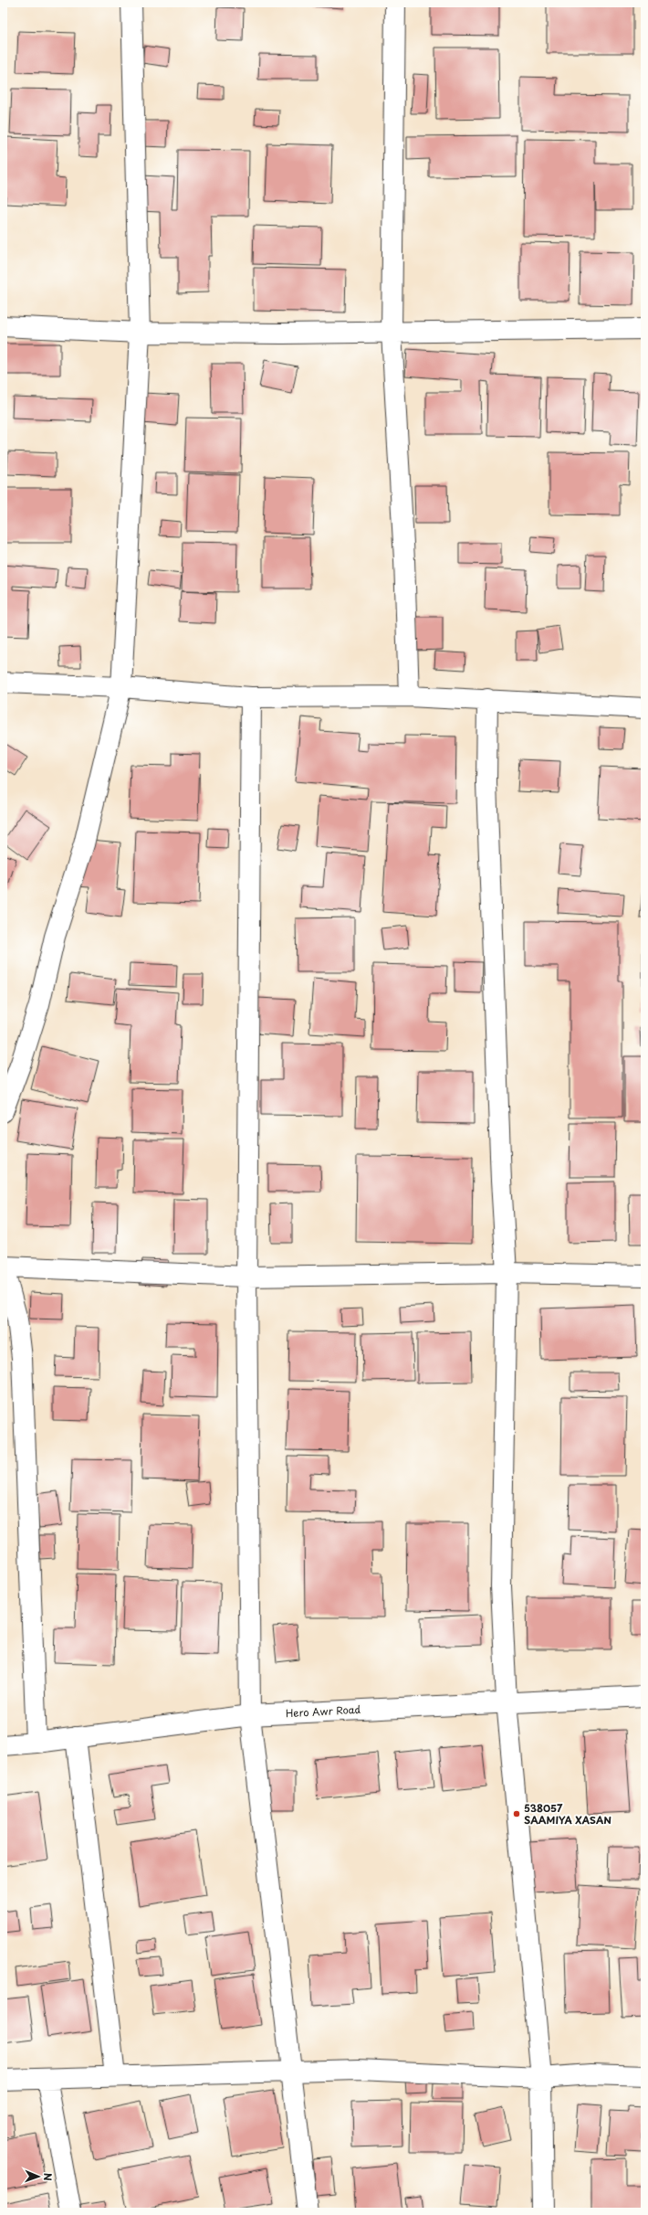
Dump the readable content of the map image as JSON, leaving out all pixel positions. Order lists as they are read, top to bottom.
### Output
{
  "streets": {
    "street": ["Hero Awr Road"]
  },
  "places": ["538057 SAAMIYA XASAN"],
  "north": "right"
}
